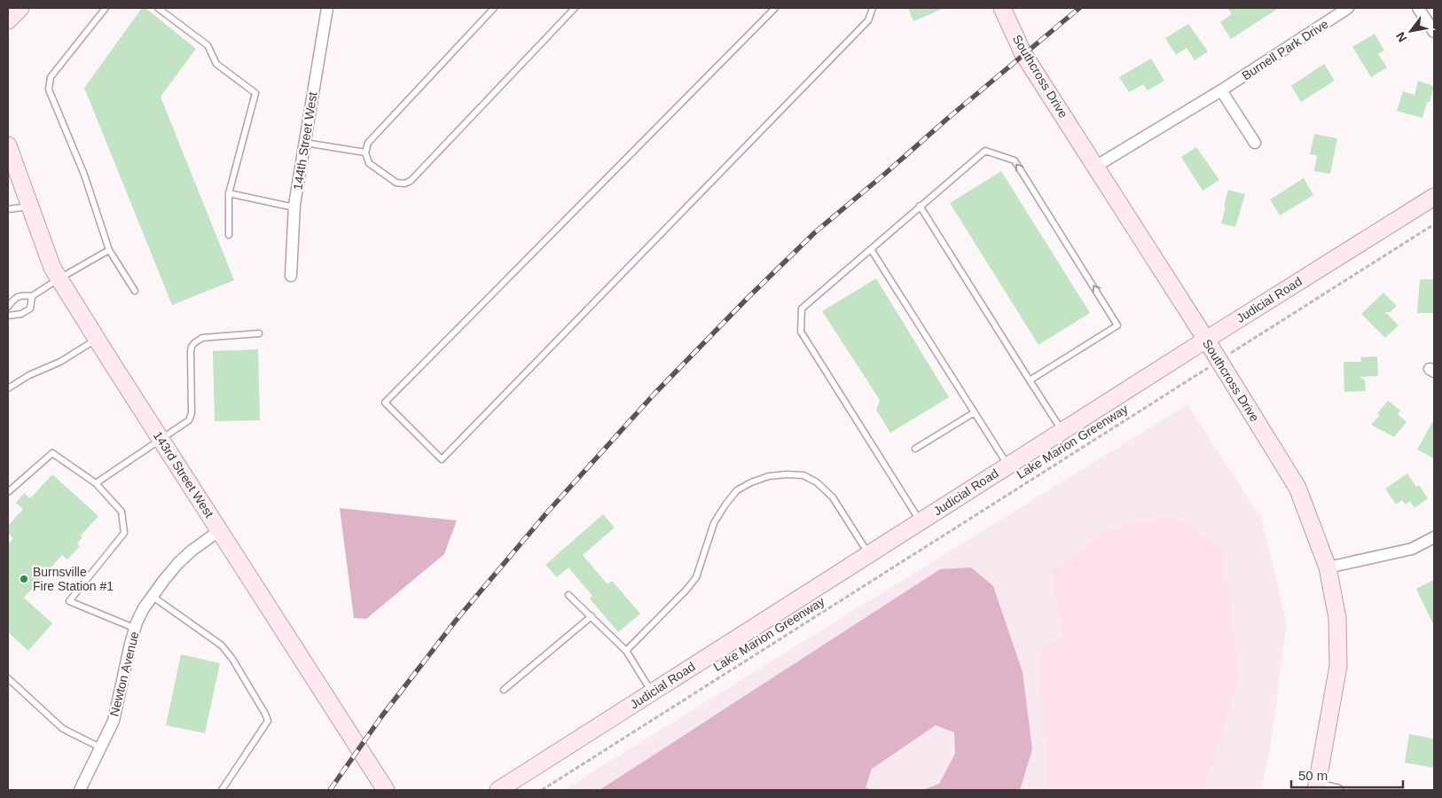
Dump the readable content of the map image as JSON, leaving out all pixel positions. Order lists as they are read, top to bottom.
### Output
{
  "streets": {
    "street": [
      "Burnell Park Drive",
      "Southcross Drive",
      "144th Street West",
      "Judicial Road",
      "143rd Street West",
      "Newton Avenue"
    ],
    "path": ["Lake Marion Greenway"]
  },
  "crossings": [
    ["Burnell Park Drive", "Southcross Drive"],
    ["Southcross Drive", "Judicial Road"],
    ["Southcross Drive", "Lake Marion Greenway"],
    ["143rd Street West", "Newton Avenue"]
  ],
  "places": ["Burnsville Fire Station #1"],
  "scale_bar": "50 m",
  "north": "bottom left"
}
